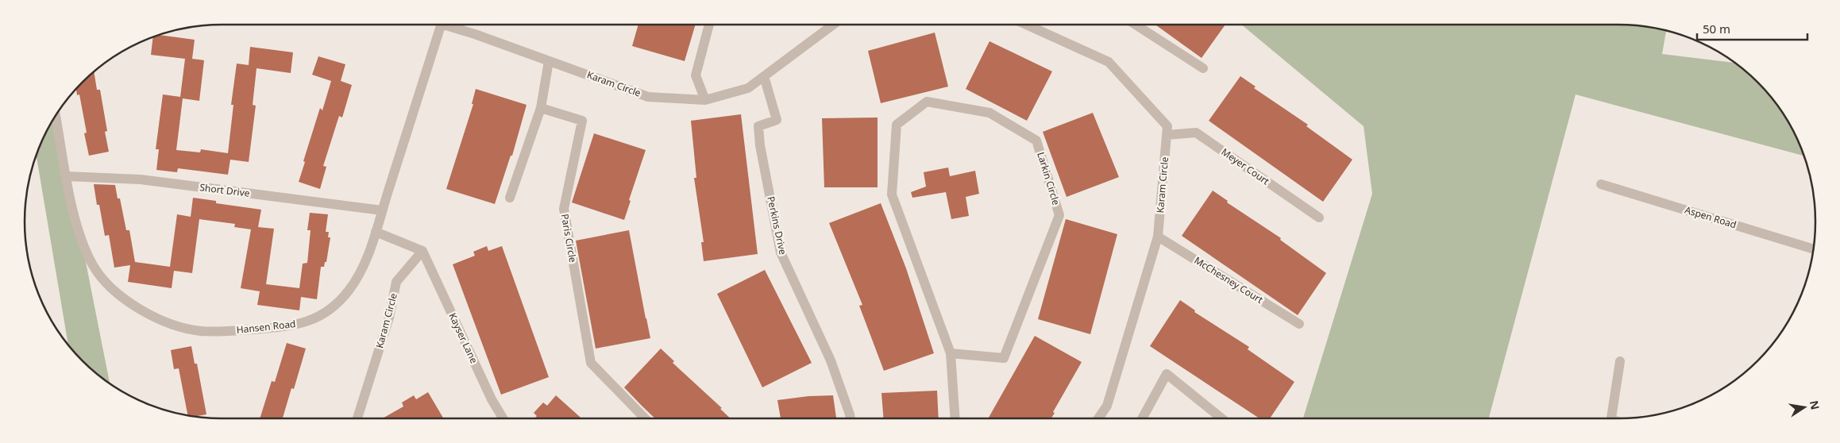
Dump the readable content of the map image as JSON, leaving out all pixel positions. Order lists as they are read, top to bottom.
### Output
{
  "streets": {
    "street": [
      "Karam Circle",
      "Meyer Court",
      "Larkin Circle",
      "Short Drive",
      "Aspen Road",
      "Perkins Drive",
      "Paris Circle",
      "McChesney Court",
      "Hansen Road",
      "Kayser Lane"
    ]
  },
  "crossings": [
    ["Karam Circle", "Meyer Court"],
    ["Karam Circle", "Perkins Drive"],
    ["Karam Circle", "McChesney Court"],
    ["Karam Circle", "Kayser Lane"],
    ["Short Drive", "Hansen Road"]
  ],
  "scale_bar": "50 m",
  "north": "right"
}
